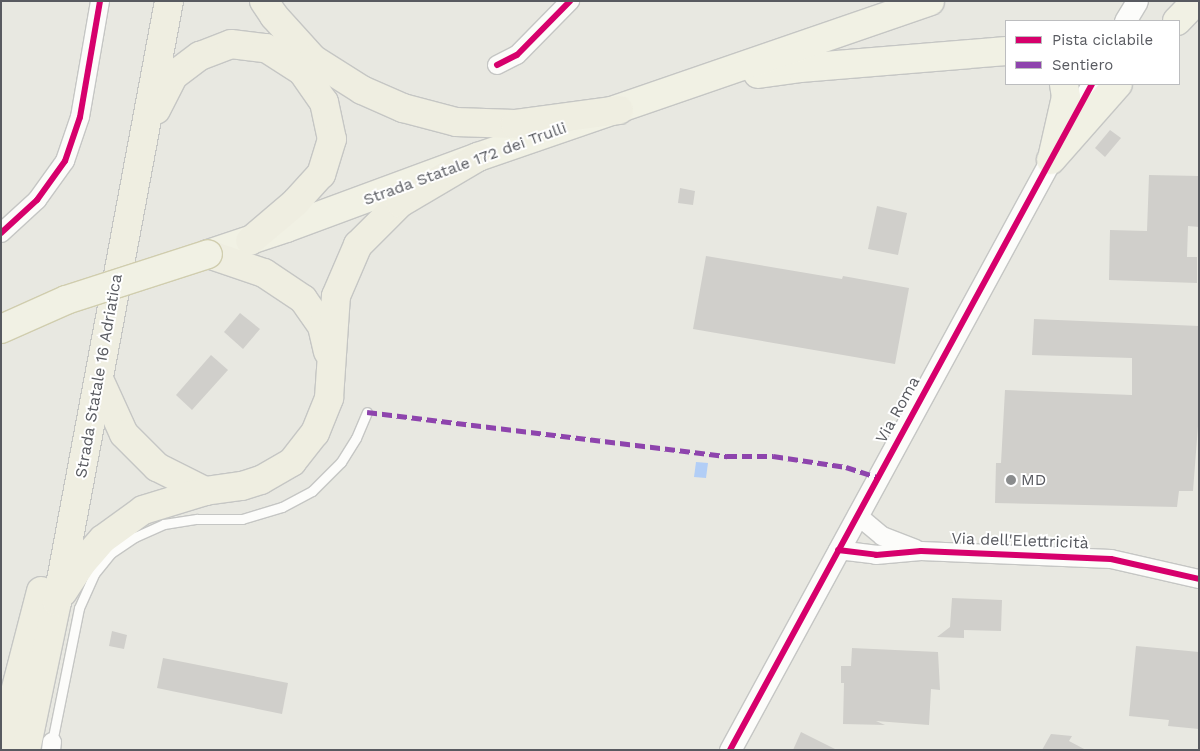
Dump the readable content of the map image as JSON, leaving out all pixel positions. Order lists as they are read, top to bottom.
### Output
{
  "streets": {
    "highway": ["Strada Statale 16 Adriatica"],
    "main road": ["Strada Statale 172 dei Trulli"],
    "street": ["Via Roma", "Via dell'Elettricità"]
  },
  "crossings": [
    ["Via Roma", "Via dell'Elettricità"]
  ],
  "places": ["MD"],
  "legend": ["Pista ciclabile", "Sentiero"]
}
